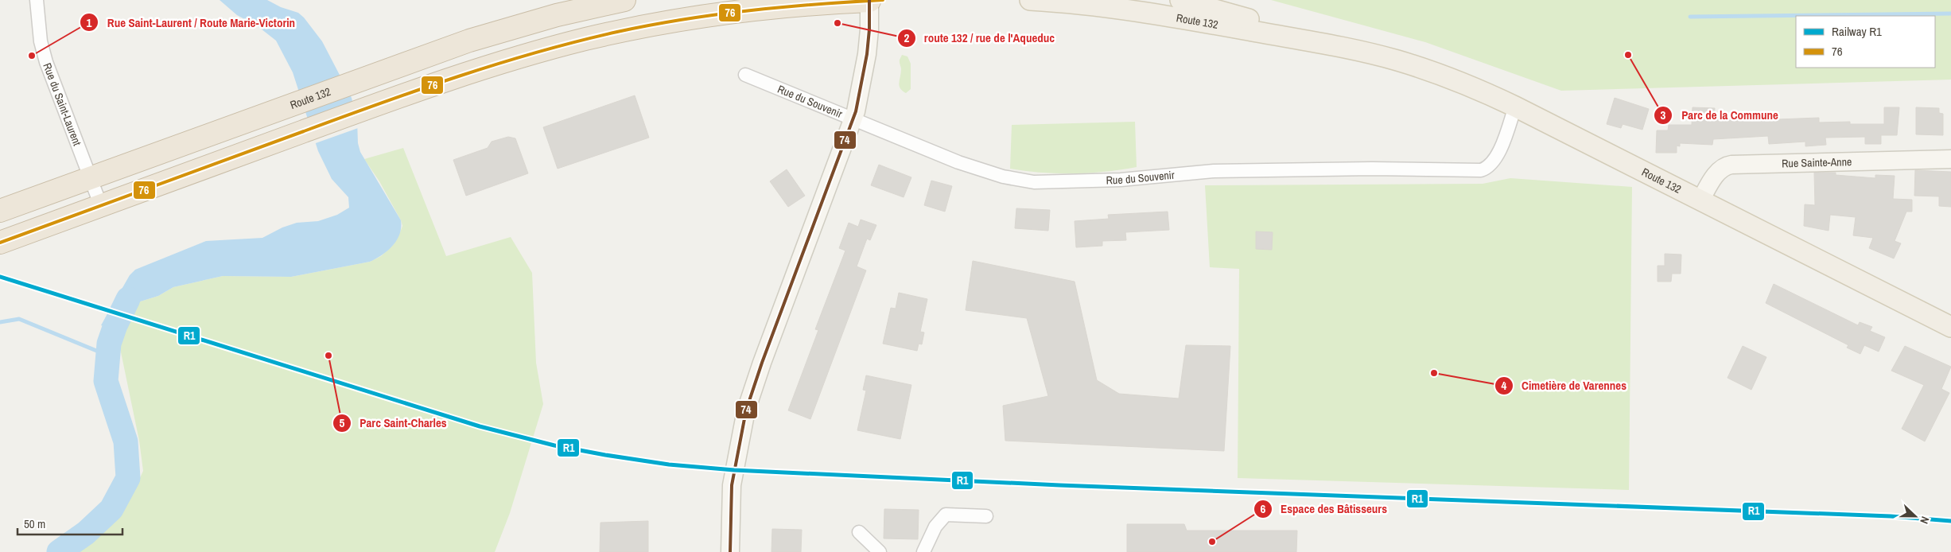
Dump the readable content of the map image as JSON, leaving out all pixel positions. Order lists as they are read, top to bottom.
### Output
{
  "streets": {
    "highway": ["Route 132"],
    "street": ["Rue du Souvenir", "Rue du Saint-Laurent", "Rue Sainte-Anne"]
  },
  "crossings": [
    ["Route 132", "Rue du Souvenir"],
    ["Route 132", "Rue du Saint-Laurent"],
    ["Route 132", "Rue Sainte-Anne"]
  ],
  "places": [
    "route 132 / rue de l'Aqueduc",
    "Parc de la Commune",
    "Rue Saint-Laurent / Route Marie-Victorin",
    "Parc Saint-Charles",
    "Cimetière de Varennes",
    "Espace des Bâtisseurs"
  ],
  "lines": ["transit line 76", "transit line 74", "rail line R1"],
  "legend": ["Railway R1", "76"],
  "scale_bar": "50 m",
  "north": "right"
}
